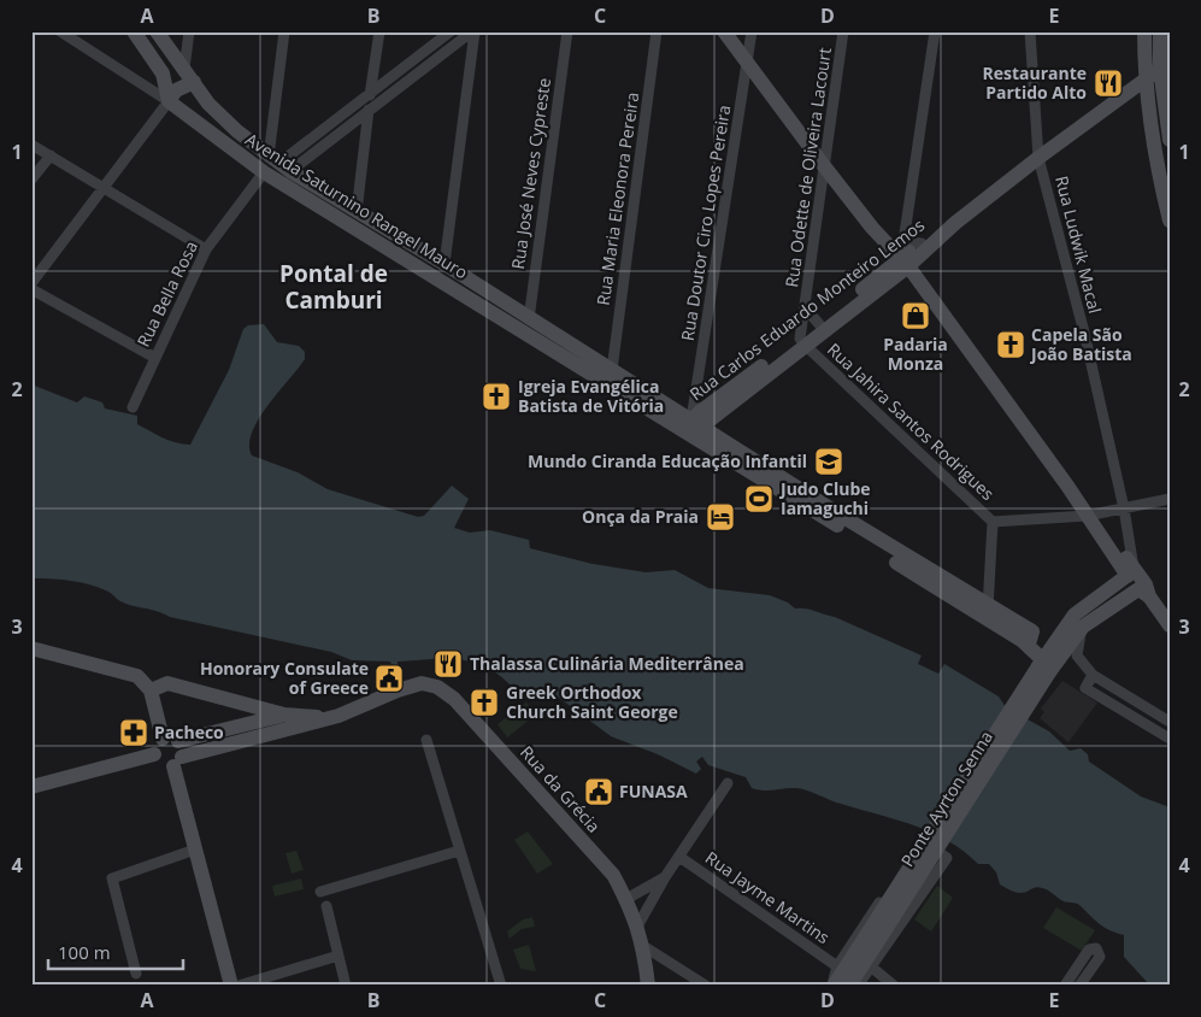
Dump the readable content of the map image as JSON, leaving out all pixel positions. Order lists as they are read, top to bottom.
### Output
{
  "streets": {
    "street": [
      "Rua Odette de Oliveira Lacourt",
      "Rua José Neves Cypreste",
      "Rua Maria Eleonora Pereira",
      "Avenida Saturnino Rangel Mauro",
      "Rua Doutor Ciro Lopes Pereira",
      "Rua Ludwik Macal",
      "Rua Bella Rosa",
      "Rua Carlos Eduardo Monteiro Lemos",
      "Rua Jahira Santos Rodrigues",
      "Rua da Grécia",
      "Ponte Ayrton Senna",
      "Rua Jayme Martins"
    ]
  },
  "crossings": [
    ["Rua Odette de Oliveira Lacourt", "Rua Carlos Eduardo Monteiro Lemos"],
    ["Rua Odette de Oliveira Lacourt", "Rua Jahira Santos Rodrigues"],
    ["Rua José Neves Cypreste", "Avenida Saturnino Rangel Mauro"],
    ["Rua Maria Eleonora Pereira", "Avenida Saturnino Rangel Mauro"],
    ["Avenida Saturnino Rangel Mauro", "Rua Doutor Ciro Lopes Pereira"],
    ["Avenida Saturnino Rangel Mauro", "Rua Bella Rosa"],
    ["Avenida Saturnino Rangel Mauro", "Rua Carlos Eduardo Monteiro Lemos"],
    ["Avenida Saturnino Rangel Mauro", "Ponte Ayrton Senna"],
    ["Rua Doutor Ciro Lopes Pereira", "Rua Carlos Eduardo Monteiro Lemos"],
    ["Rua Ludwik Macal", "Rua Carlos Eduardo Monteiro Lemos"],
    ["Rua Carlos Eduardo Monteiro Lemos", "Rua Jahira Santos Rodrigues"]
  ],
  "districts": ["Pontal de Camburi"],
  "places": {
    "restaurant": ["Restaurante Partido Alto", "Thalassa Culinária Mediterrânea"],
    "shop": ["Padaria Monza"],
    "church": ["Capela São João Batista", "Igreja Evangélica Batista de Vitória", "Greek Orthodox Church Saint George"],
    "school or university": ["Mundo Ciranda Educação Infantil"],
    "sports": ["Judo Clube Iamaguchi"],
    "hotel": ["Onça da Praia"],
    "public building": ["Honorary Consulate of Greece", "FUNASA"],
    "pharmacy": ["Pacheco"]
  },
  "scale_bar": "100 m",
  "grid": {
    "columns": [
      "A",
      "B",
      "C",
      "D",
      "E"
    ],
    "rows": [
      "1",
      "2",
      "3",
      "4"
    ]
  }
}
